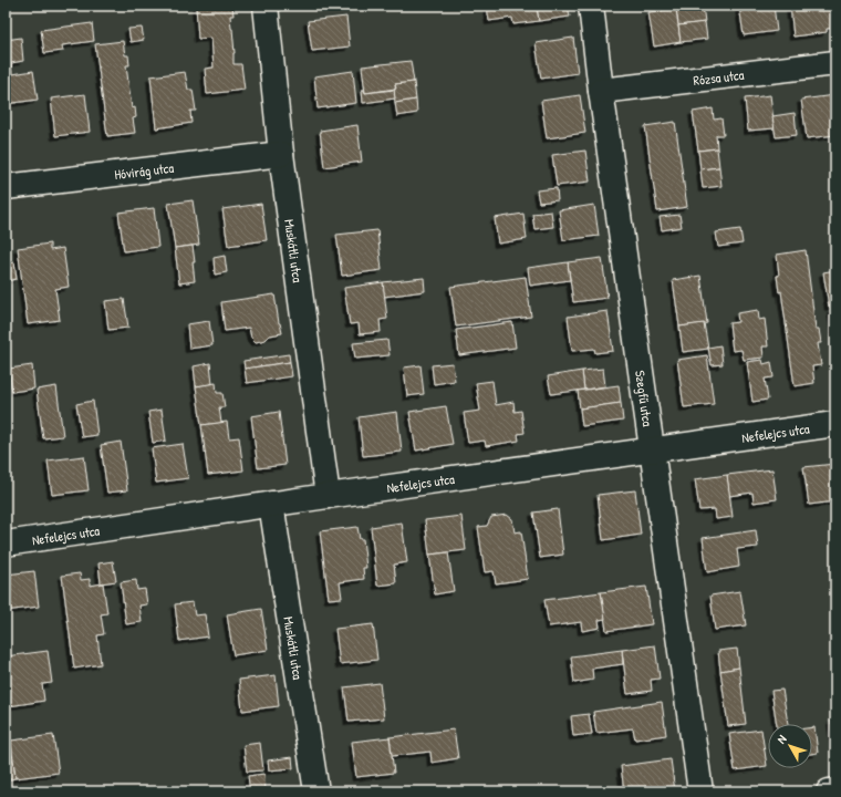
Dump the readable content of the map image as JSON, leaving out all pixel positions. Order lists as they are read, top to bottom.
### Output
{
  "streets": {
    "street": [
      "Rózsa utca",
      "Hóvirág utca",
      "Muskátli utca",
      "Szegfű utca",
      "Nefelejcs utca"
    ]
  },
  "crossings": [
    ["Rózsa utca", "Szegfű utca"],
    ["Hóvirág utca", "Muskátli utca"],
    ["Muskátli utca", "Nefelejcs utca"],
    ["Szegfű utca", "Nefelejcs utca"]
  ],
  "north": "top left"
}
